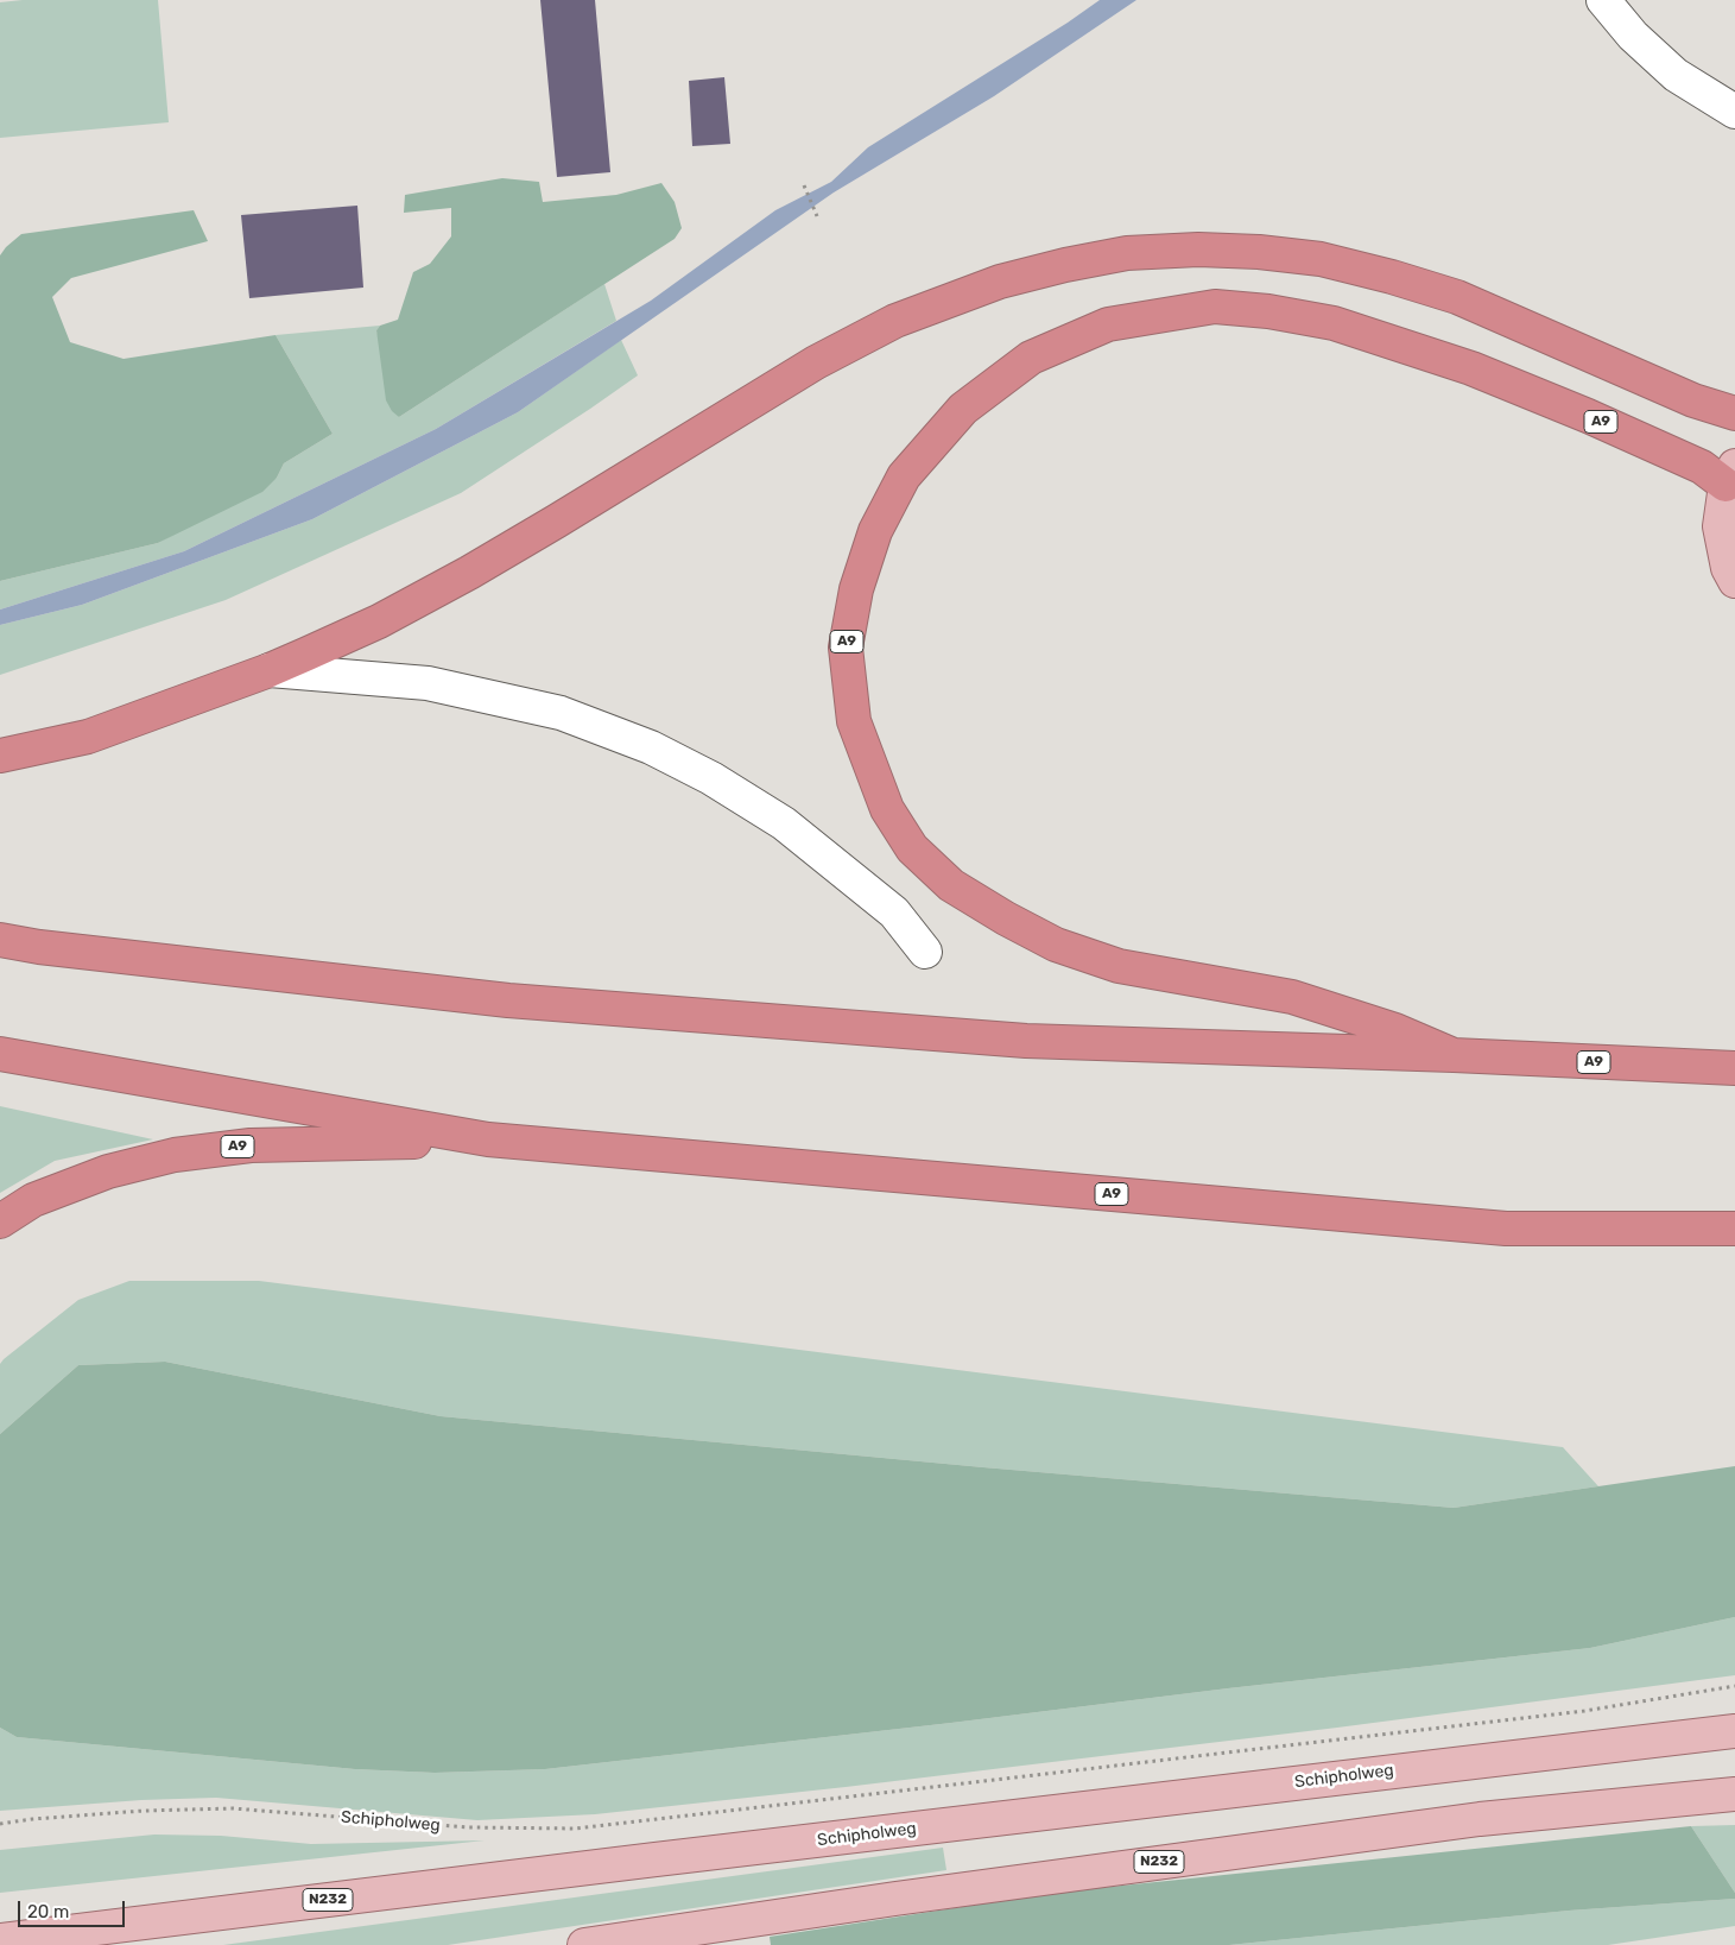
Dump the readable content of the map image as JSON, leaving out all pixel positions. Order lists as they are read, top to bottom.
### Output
{
  "streets": {
    "highway": ["A9"],
    "main road": ["Schipholweg", "N232"]
  },
  "scale_bar": "20 m"
}
